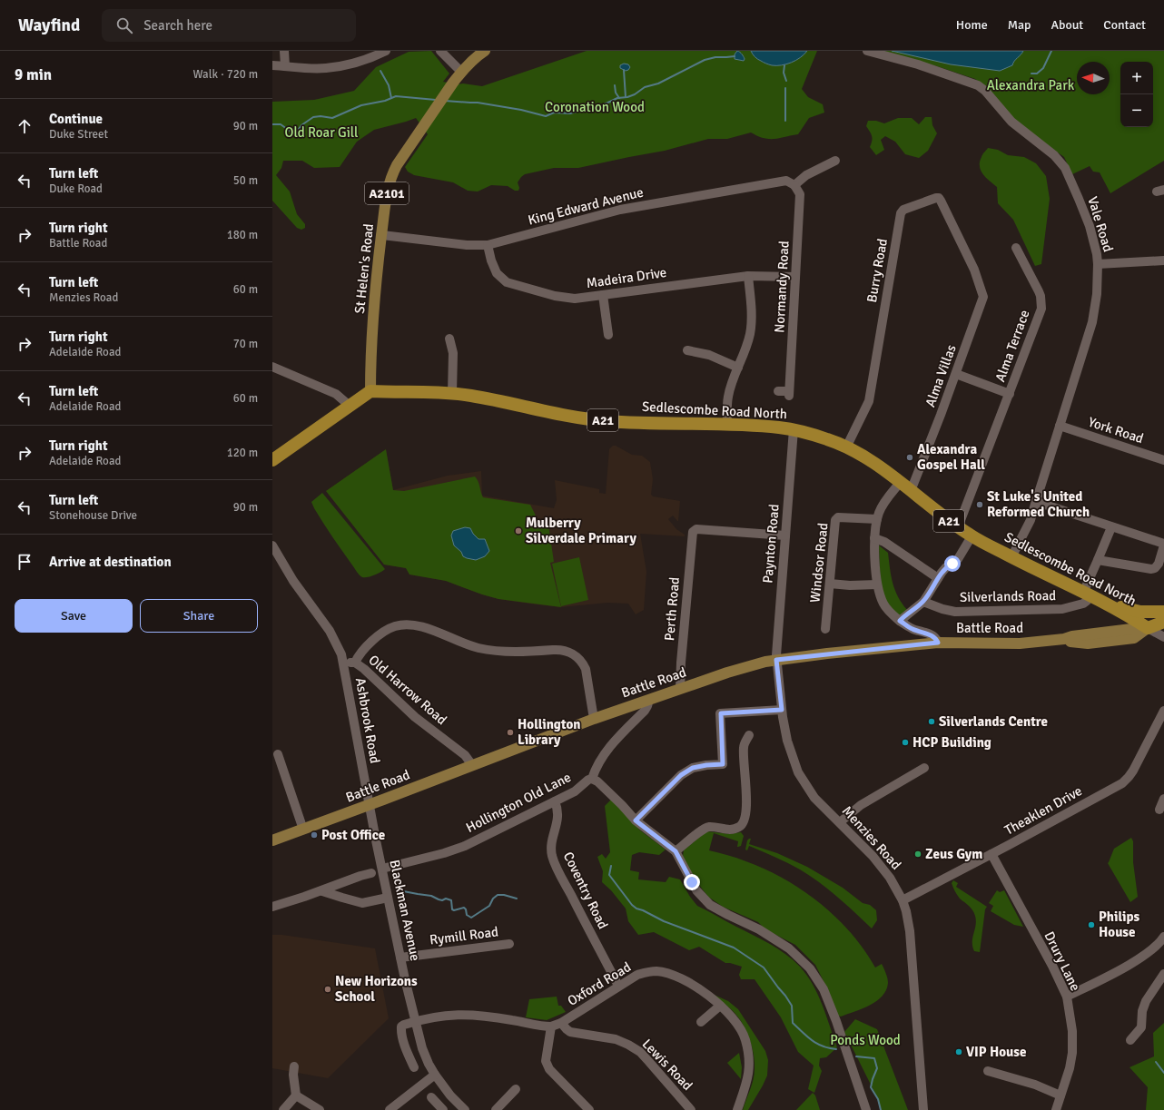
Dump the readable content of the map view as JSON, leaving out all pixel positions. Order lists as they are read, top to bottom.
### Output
{
  "streets": {
    "highway": ["Sedlescombe Road North", "A21"],
    "main road": ["A2101", "St Helen's Road", "Battle Road"],
    "street": [
      "King Edward Avenue",
      "Vale Road",
      "Burry Road",
      "Madeira Drive",
      "Normandy Road",
      "Alma Terrace",
      "Alma Villas",
      "York Road",
      "Paynton Road",
      "Windsor Road",
      "Silverlands Road",
      "Perth Road",
      "Old Harrow Road",
      "Ashbrook Road",
      "Hollington Old Lane",
      "Theaklen Drive",
      "Menzies Road",
      "Coventry Road",
      "Blackman Avenue",
      "Rymill Road",
      "Drury Lane",
      "Oxford Road",
      "Lewis Road"
    ]
  },
  "crossings": [
    ["King Edward Avenue", "St Helen's Road"],
    ["King Edward Avenue", "Madeira Drive"],
    ["King Edward Avenue", "Normandy Road"],
    ["Vale Road", "Sedlescombe Road North"],
    ["Vale Road", "York Road"],
    ["St Helen's Road", "Sedlescombe Road North"],
    ["Burry Road", "Alma Villas"],
    ["Burry Road", "Sedlescombe Road North"],
    ["Madeira Drive", "Normandy Road"],
    ["Alma Terrace", "Alma Villas"],
    ["Alma Terrace", "Sedlescombe Road North"],
    ["Alma Villas", "Sedlescombe Road North"],
    ["Sedlescombe Road North", "A21"],
    ["Sedlescombe Road North", "Paynton Road"],
    ["Sedlescombe Road North", "Silverlands Road"],
    ["Sedlescombe Road North", "Battle Road"],
    ["Paynton Road", "Perth Road"],
    ["Paynton Road", "Battle Road"],
    ["Paynton Road", "Menzies Road"],
    ["Perth Road", "Battle Road"],
    ["Battle Road", "Old Harrow Road"],
    ["Battle Road", "Ashbrook Road"],
    ["Battle Road", "Hollington Old Lane"],
    ["Battle Road", "Menzies Road"],
    ["Battle Road", "Blackman Avenue"],
    ["Old Harrow Road", "Ashbrook Road"],
    ["Ashbrook Road", "Blackman Avenue"],
    ["Hollington Old Lane", "Coventry Road"],
    ["Hollington Old Lane", "Blackman Avenue"],
    ["Theaklen Drive", "Menzies Road"],
    ["Theaklen Drive", "Drury Lane"],
    ["Coventry Road", "Oxford Road"],
    ["Blackman Avenue", "Rymill Road"],
    ["Blackman Avenue", "Oxford Road"],
    ["Oxford Road", "Lewis Road"]
  ],
  "parks": [
    "Alexandra Park",
    "Coronation Wood",
    "Old Roar Gill",
    "Ponds Wood"
  ],
  "places": [
    "Alexandra Gospel Hall",
    "St Luke's United Reformed Church",
    "Mulberry Silverdale Primary",
    "Silverlands Centre",
    "Hollington Library",
    "HCP Building",
    "Post Office",
    "Zeus Gym",
    "Philips House",
    "New Horizons School",
    "VIP House"
  ],
  "north": "left",
  "page": {
    "header": "Wayfind",
    "search": "Search here",
    "nav": [
      "Home",
      "Map",
      "About",
      "Contact"
    ],
    "heading": ["9 min", "Walk · 720 m"],
    "map_buttons": ["+", "−"],
    "list": [
      ["Continue", "Duke Street", "90 m"],
      ["Turn left", "Duke Road", "50 m"],
      ["Turn right", "Battle Road", "180 m"],
      ["Turn left", "Menzies Road", "60 m"],
      ["Turn right", "Adelaide Road", "70 m"],
      ["Turn left", "Adelaide Road", "60 m"],
      ["Turn right", "Adelaide Road", "120 m"],
      ["Turn left", "Stonehouse Drive", "90 m"],
      "Arrive at destination"
    ],
    "buttons": ["Save", "Share"]
  }
}
